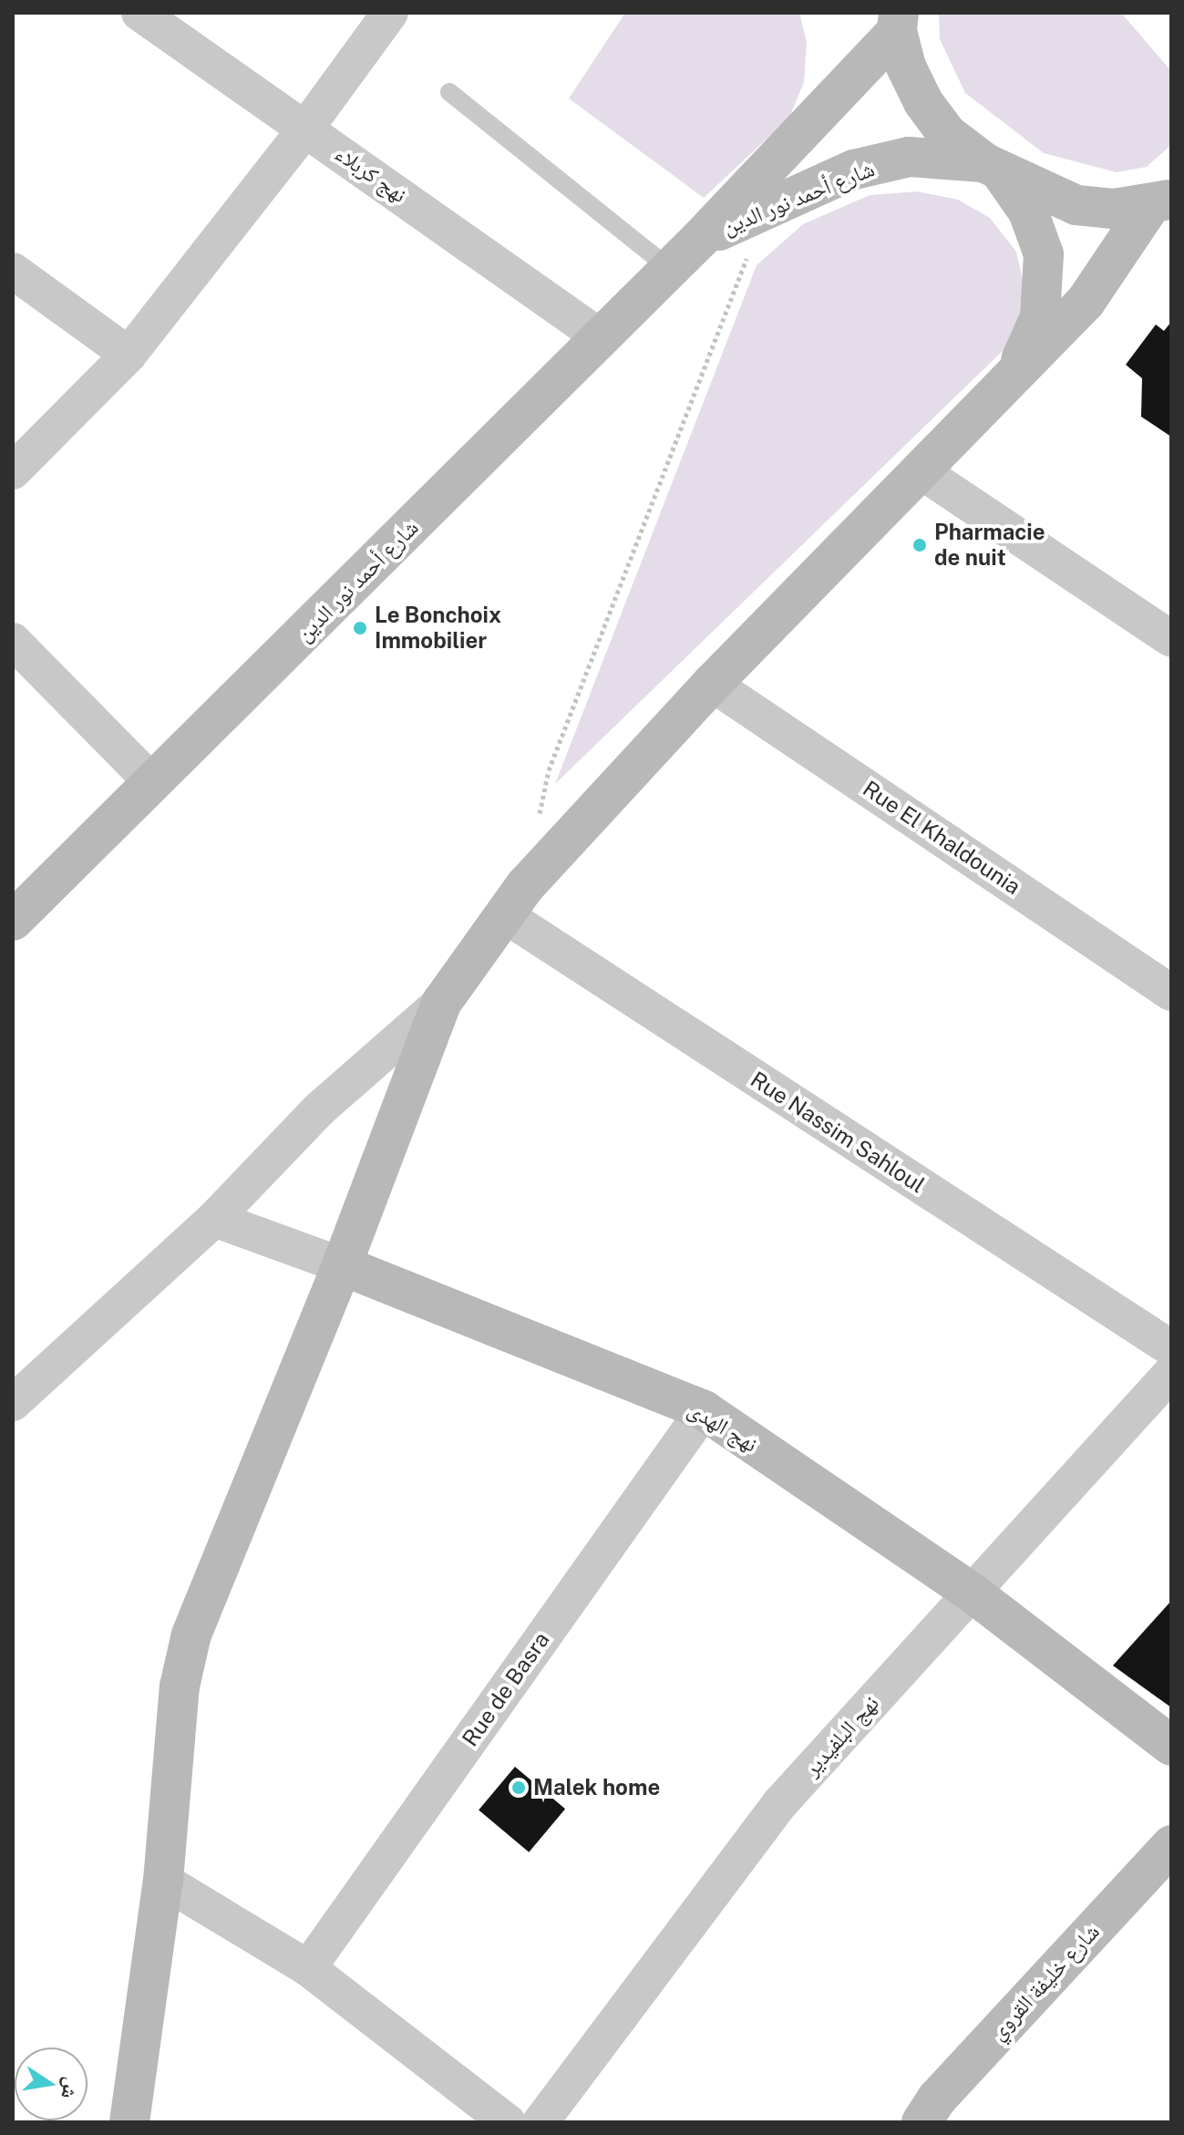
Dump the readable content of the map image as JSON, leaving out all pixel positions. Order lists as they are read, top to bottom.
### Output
{
  "streets": {
    "street": [
      "نهج كربلاء",
      "شارع أحمد نور الدين",
      "Rue El Khaldounia",
      "Rue Nassim Sahloul",
      "نهج الهدى",
      "Rue de Basra",
      "نهج البلفيدير",
      "شارع خليفة القروي"
    ]
  },
  "crossings": [
    ["نهج كربلاء", "شارع أحمد نور الدين"],
    ["نهج الهدى", "Rue de Basra"],
    ["نهج الهدى", "نهج البلفيدير"]
  ],
  "places": ["Pharmacie de nuit", "Le Bonchoix Immobilier", "Malek home"],
  "north": "right"
}
